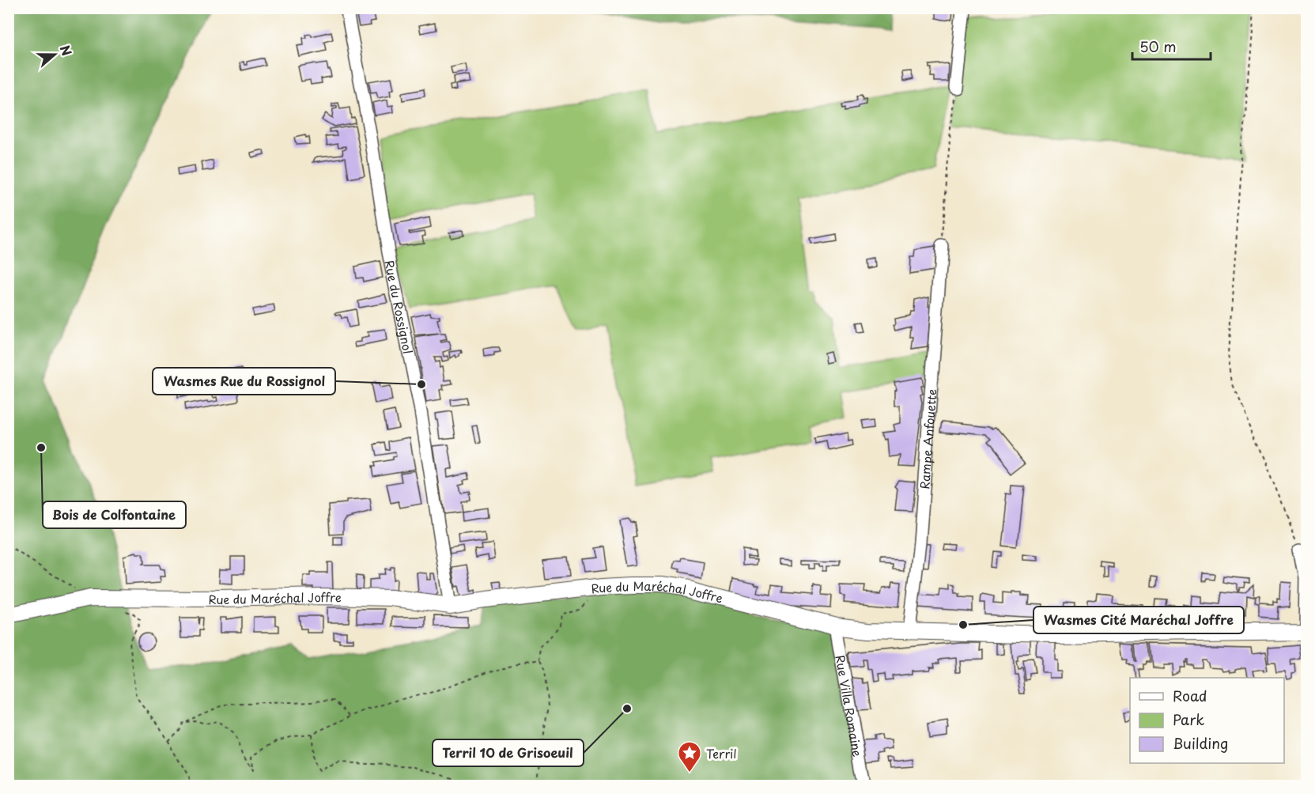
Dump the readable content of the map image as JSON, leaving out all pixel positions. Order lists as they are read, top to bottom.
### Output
{
  "streets": {
    "street": [
      "Rue du Rossignol",
      "Rampe Anfouette",
      "Rue du Maréchal Joffre",
      "Rue Villa Romaine"
    ]
  },
  "crossings": [
    ["Rue du Rossignol", "Rue du Maréchal Joffre"],
    ["Rampe Anfouette", "Rue du Maréchal Joffre"],
    ["Rue du Maréchal Joffre", "Rue Villa Romaine"]
  ],
  "places": {
    "other": [
      "Wasmes Rue du Rossignol",
      "Bois de Colfontaine",
      "Wasmes Cité Maréchal Joffre",
      "Terril 10 de Grisoeuil"
    ],
    "place": ["Terril"]
  },
  "legend": ["Road", "Park", "Building"],
  "scale_bar": "50 m",
  "north": "right"
}
